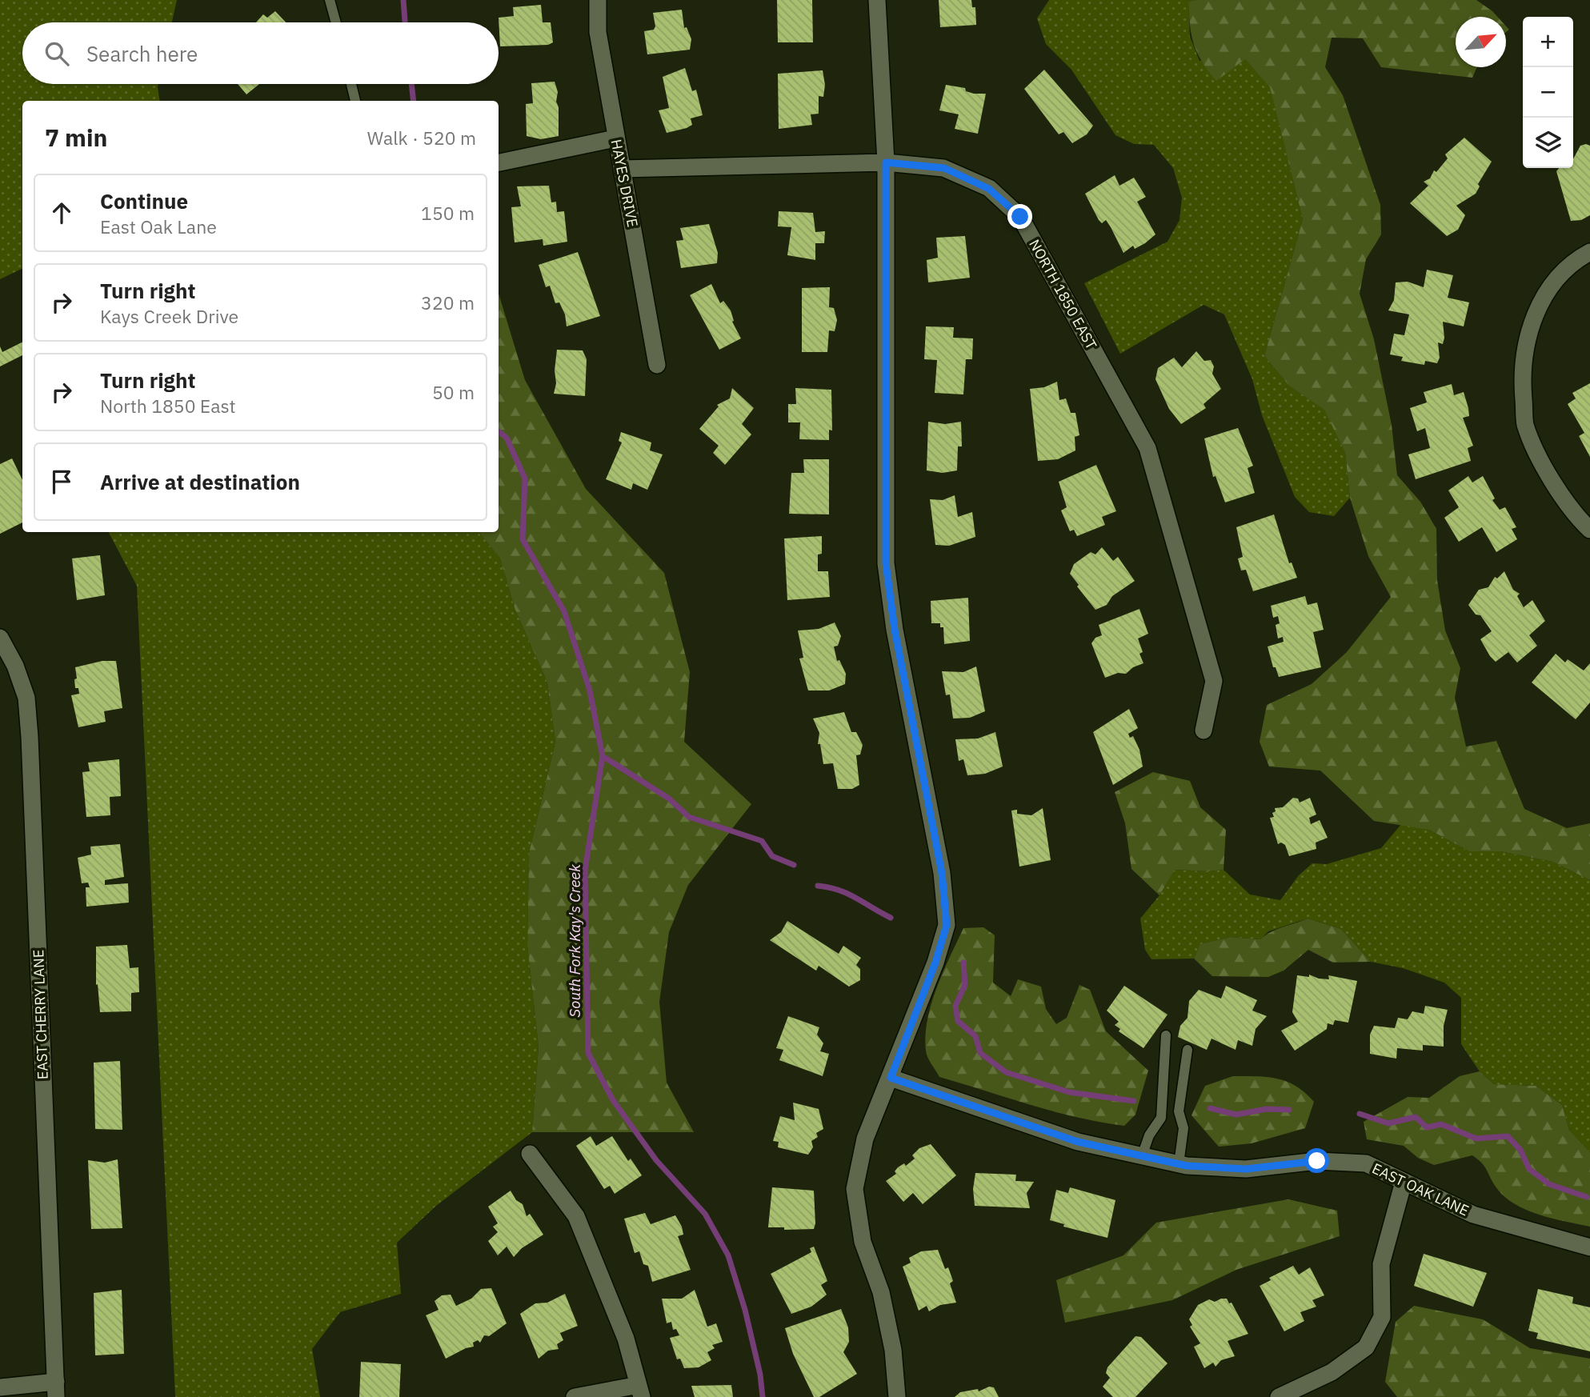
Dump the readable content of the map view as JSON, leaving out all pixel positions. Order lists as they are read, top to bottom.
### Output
{
  "streets": {
    "street": [
      "HAYES DRIVE",
      "NORTH 1850 EAST",
      "EAST CHERRY LANE",
      "EAST OAK LANE"
    ]
  },
  "crossings": [
    ["HAYES DRIVE", "NORTH 1850 EAST"]
  ],
  "water": ["South Fork Kay's Creek"],
  "north": "top right",
  "page": {
    "map_buttons": ["+", "−"],
    "search": "Search here",
    "heading": ["7 min", "Walk · 520 m"],
    "list": [
      ["Continue", "East Oak Lane", "150 m"],
      ["Turn right", "Kays Creek Drive", "320 m"],
      ["Turn right", "North 1850 East", "50 m"],
      "Arrive at destination"
    ]
  }
}
